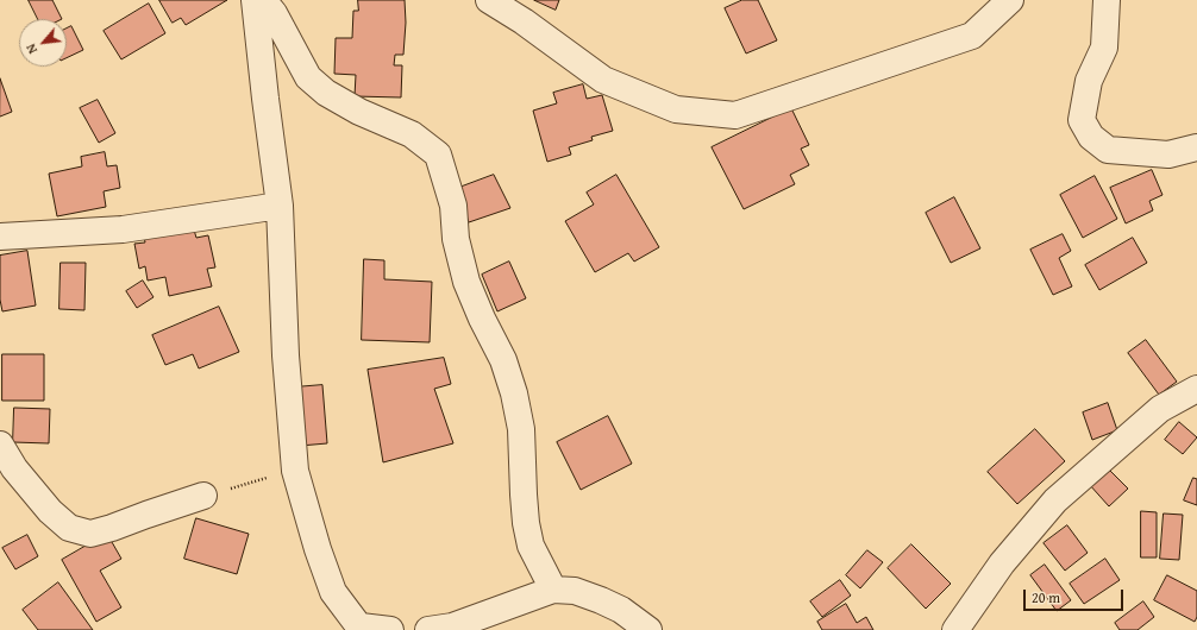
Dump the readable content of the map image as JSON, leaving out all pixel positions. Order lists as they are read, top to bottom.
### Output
{
  "scale_bar": "20 m",
  "north": "bottom left"
}
